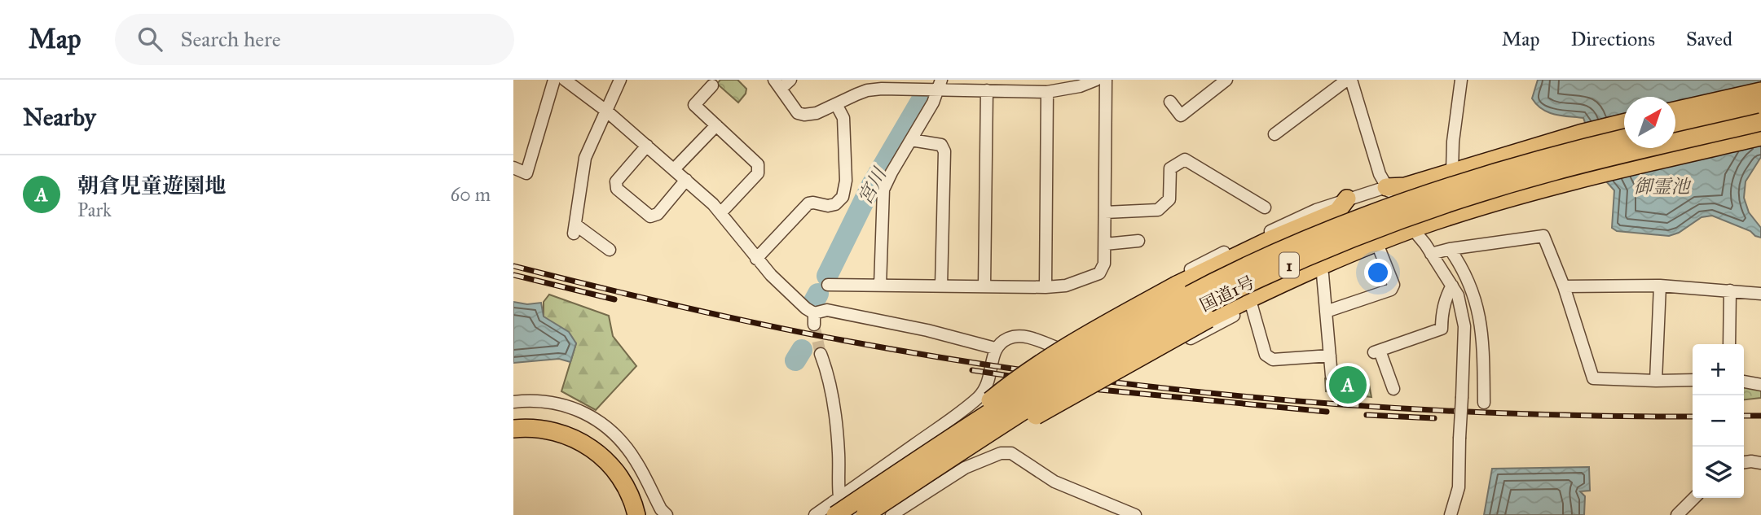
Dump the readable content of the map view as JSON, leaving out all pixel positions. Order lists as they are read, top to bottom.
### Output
{
  "streets": {
    "highway": ["1", "国道1号"]
  },
  "water": ["宮川", "御霊池"],
  "north": "top right",
  "page": {
    "header": "Map",
    "search": "Search here",
    "nav": ["Map", "Directions", "Saved"],
    "heading": "Nearby",
    "list": [
      {
        "mark": "A",
        "name": "朝倉児童遊園地",
        "note": "Park",
        "value": "60 m"
      }
    ],
    "map_buttons": ["+", "−"],
    "pins": "A"
  }
}
